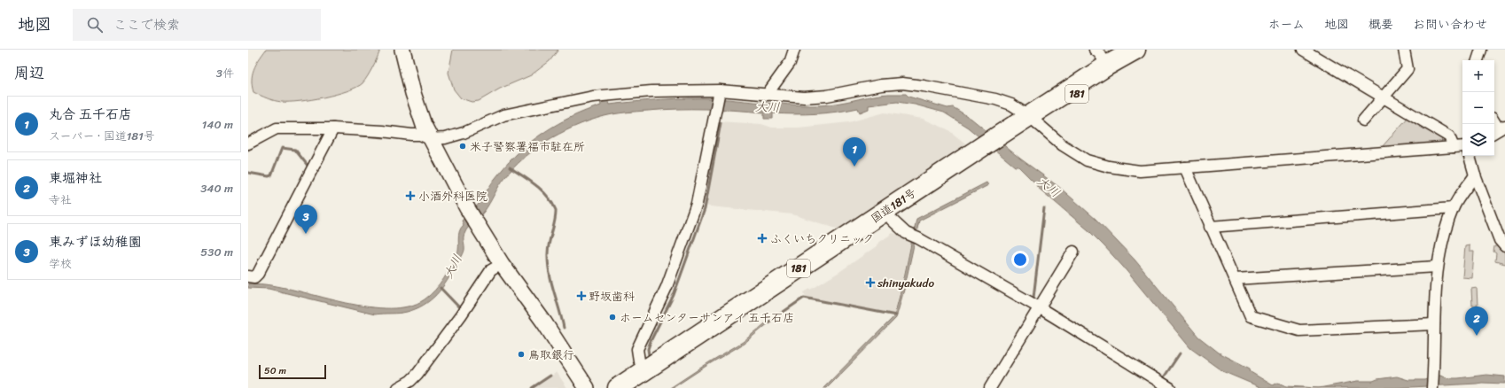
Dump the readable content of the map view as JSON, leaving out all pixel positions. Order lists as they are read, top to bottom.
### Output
{
  "streets": {
    "highway": ["181", "国道181号"]
  },
  "water": ["大川"],
  "places": {
    "other": ["米子警察署福市駐在所", "ホームセンターサンアイ 五千石店", "鳥取銀行"],
    "health": [
      "小酒外科医院",
      "ふくいちクリニック",
      "shinyakudo",
      "野坂歯科"
    ]
  },
  "scale_bar": "50 m",
  "page": {
    "header": "地図",
    "search": "ここで検索",
    "nav": [
      "ホーム",
      "地図",
      "概要",
      "お問い合わせ"
    ],
    "heading": ["周辺", "3件"],
    "map_buttons": ["+", "−"],
    "list": [
      {
        "mark": "1",
        "name": "丸合 五千石店",
        "note": "スーパー · 国道181号",
        "value": "140 m"
      },
      {
        "mark": "2",
        "name": "東堀神社",
        "note": "寺社",
        "value": "340 m"
      },
      {
        "mark": "3",
        "name": "東みずほ幼稚園",
        "note": "学校",
        "value": "530 m"
      }
    ],
    "pins": ["1", "3", "2"],
    "scale": "50 m"
  }
}
